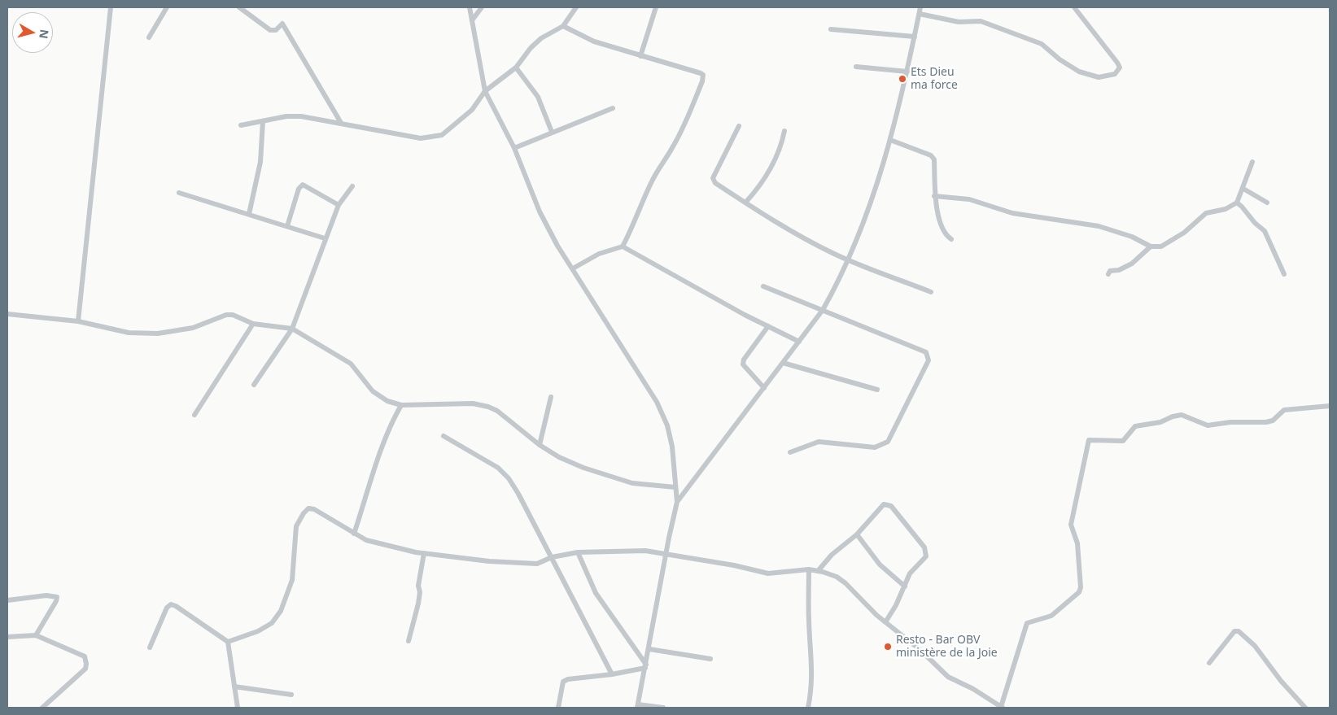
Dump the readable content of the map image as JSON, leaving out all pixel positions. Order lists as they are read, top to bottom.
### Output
{
  "places": ["Ets Dieu ma force", "Resto - Bar OBV ministère de la Joie"],
  "north": "right"
}
